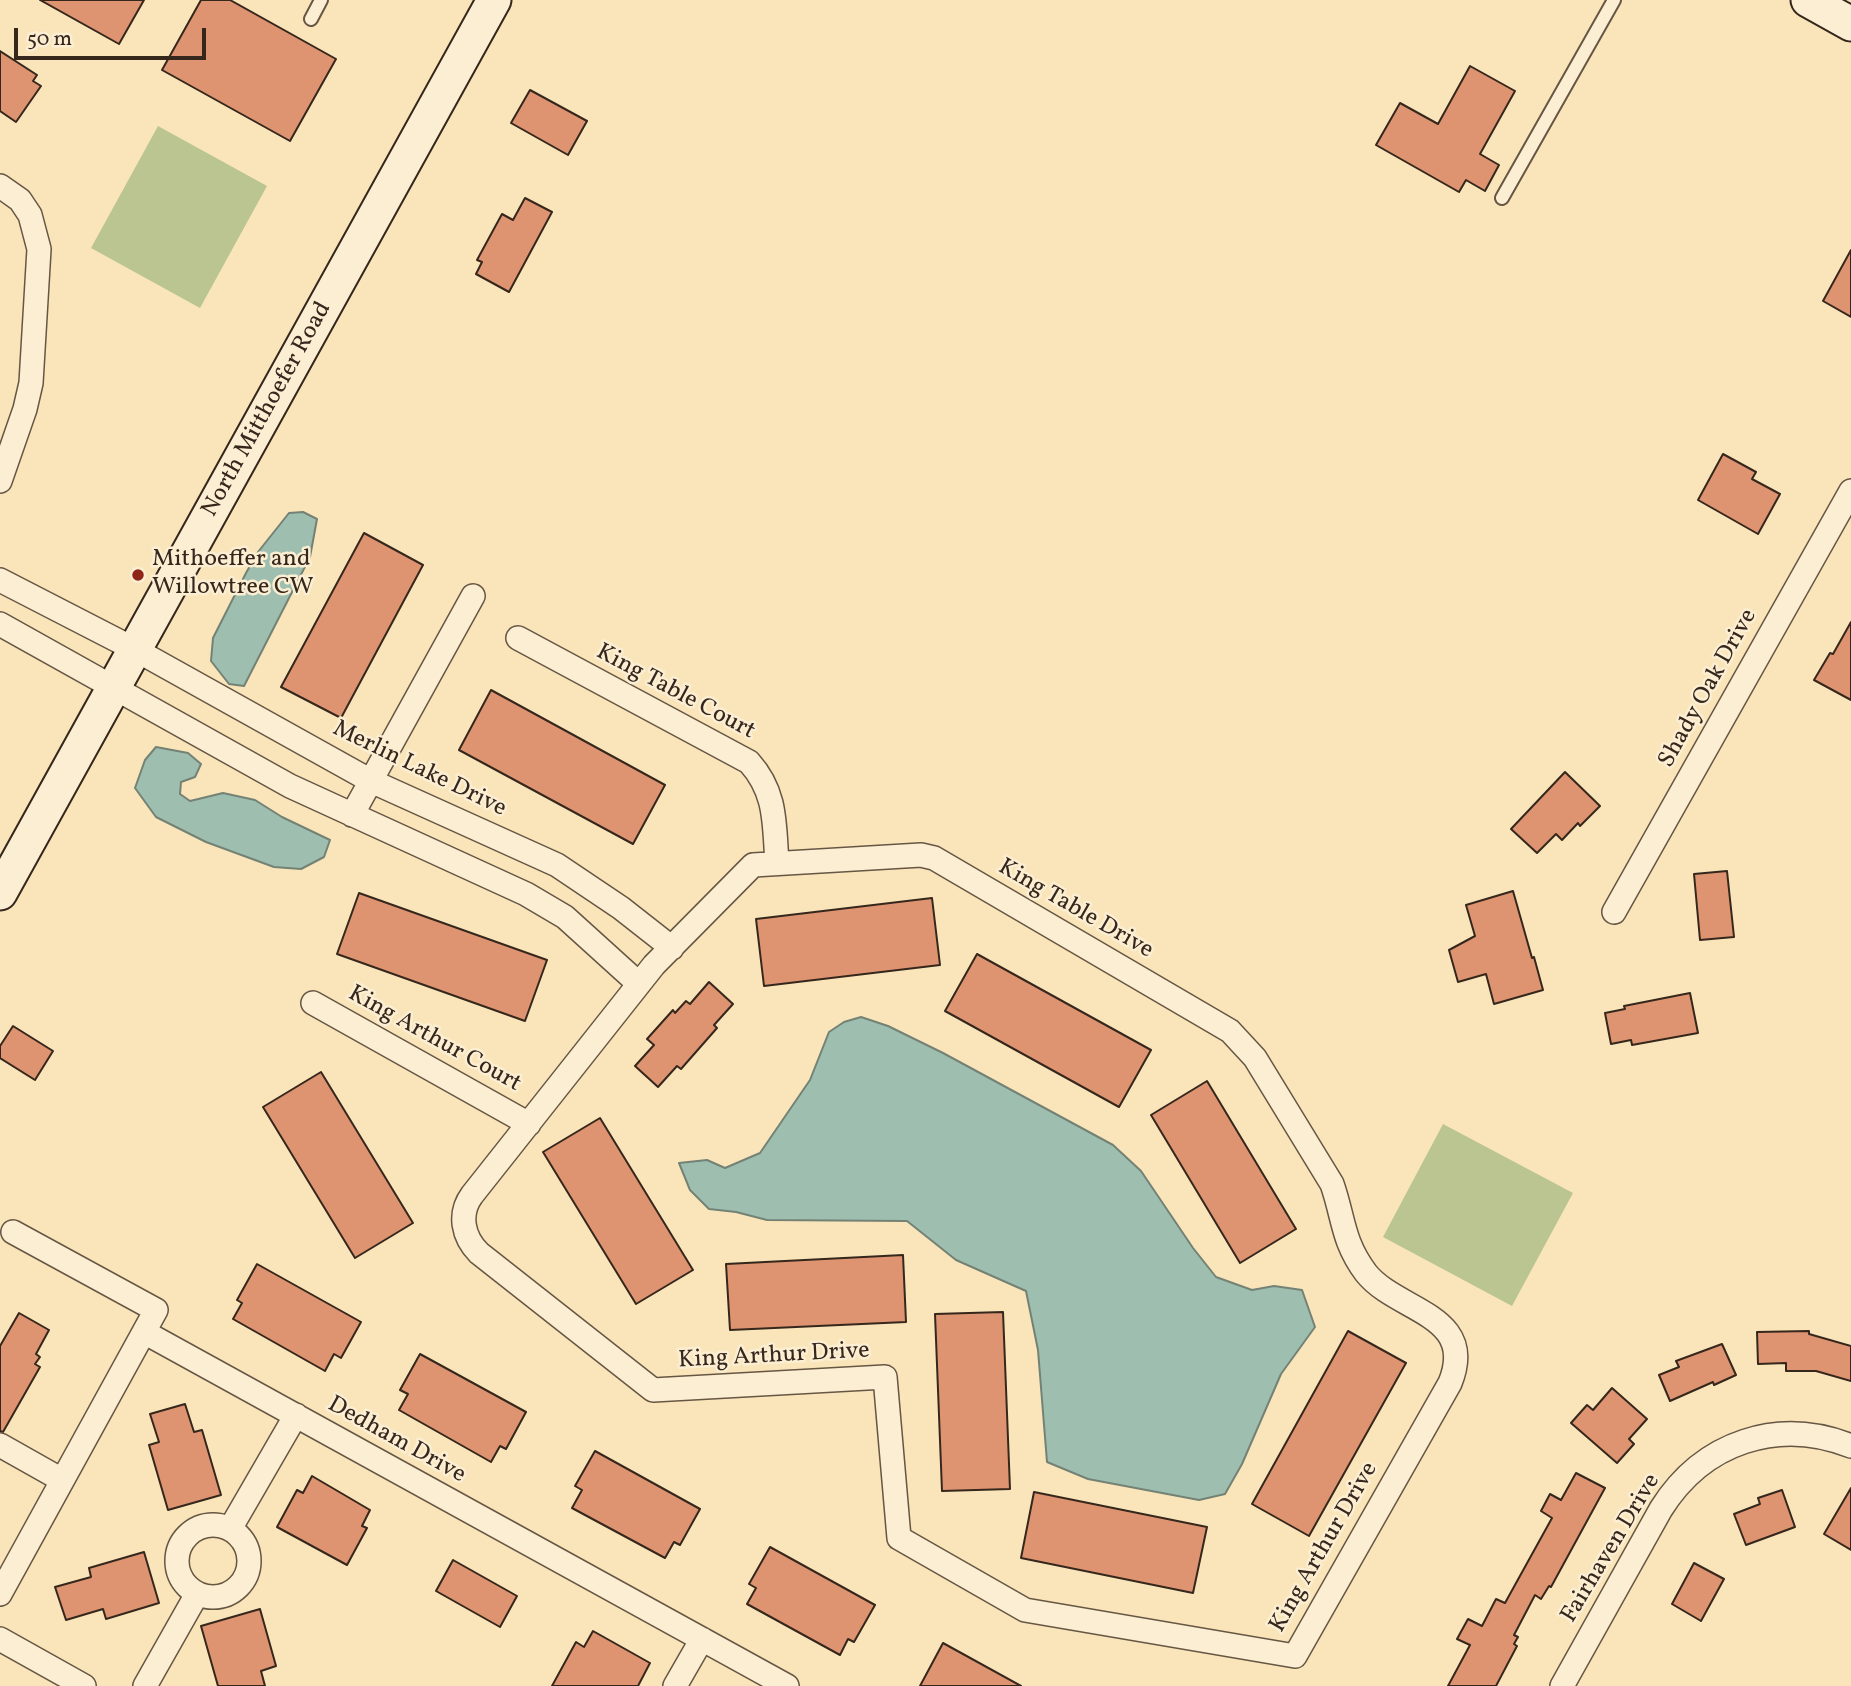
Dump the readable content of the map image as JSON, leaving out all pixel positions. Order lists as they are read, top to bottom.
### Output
{
  "streets": {
    "main road": ["North Mitthoefer Road"],
    "street": [
      "Shady Oak Drive",
      "King Table Court",
      "Merlin Lake Drive",
      "King Table Drive",
      "King Arthur Court",
      "King Arthur Drive",
      "Dedham Drive",
      "Fairhaven Drive"
    ]
  },
  "crossings": [
    ["North Mitthoefer Road", "Merlin Lake Drive"],
    ["King Table Court", "King Table Drive"],
    ["Merlin Lake Drive", "King Table Drive"],
    ["King Table Drive", "King Arthur Drive"],
    ["King Arthur Court", "King Arthur Drive"]
  ],
  "places": ["Mithoeffer and Willowtree CW"],
  "scale_bar": "50 m"
}
